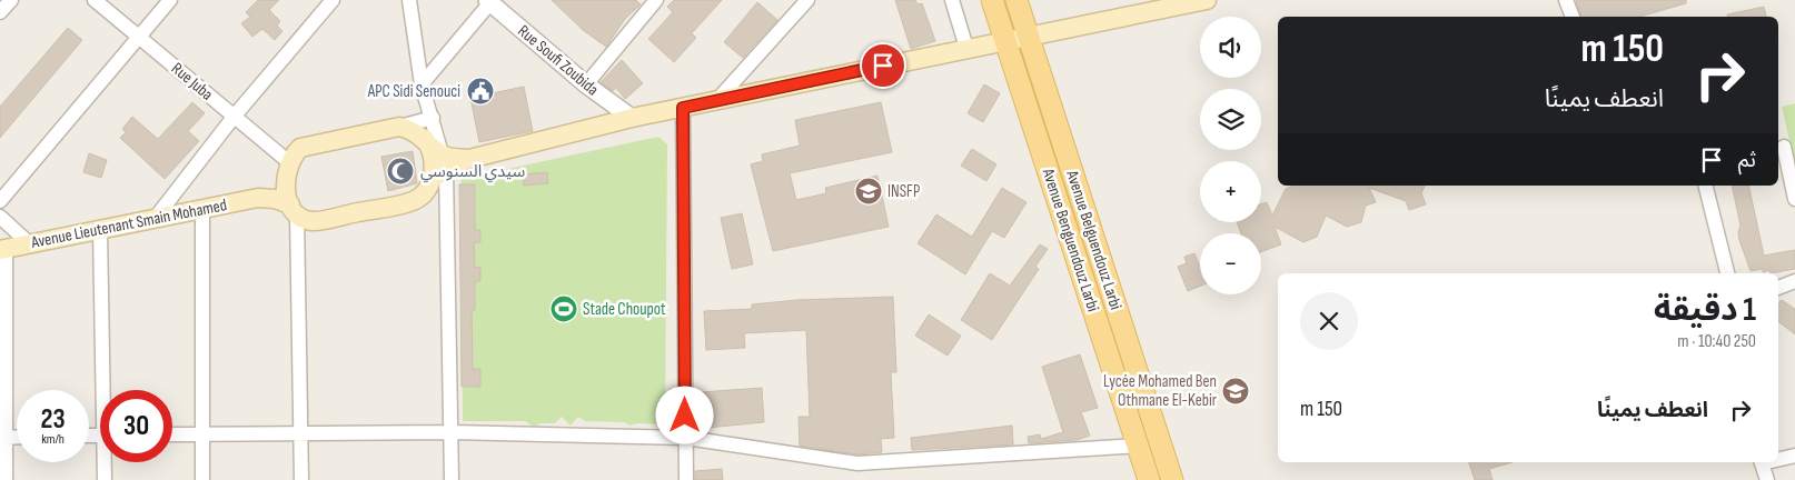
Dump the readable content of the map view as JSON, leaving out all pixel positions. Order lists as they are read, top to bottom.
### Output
{
  "streets": {
    "main road": ["Avenue Lieutenant Smain Mohamed", "Avenue Benguendouz Larbi", "Avenue Belguendouz Larbi"],
    "street": ["Rue Soufi Zoubida", "Rue Juba"]
  },
  "places": {
    "public building": ["APC Sidi Senouci"],
    "mosque": ["سيدي السنوسي"],
    "school or university": ["INSFP", "Lycée Mohamed Ben Othmane El-Kebir"],
    "sports": ["Stade Choupot"]
  },
  "page": {
    "map_buttons": ["+", "−"],
    "turn": ["150 m", "انعطف يمينًا"],
    "then": "ثم",
    "heading": ["1 دقيقة", "250 m · 10:40"],
    "list": [
      {
        "name": "انعطف يمينًا",
        "value": "150 m"
      }
    ],
    "speed": "23 km/h",
    "limit": "30"
  }
}
